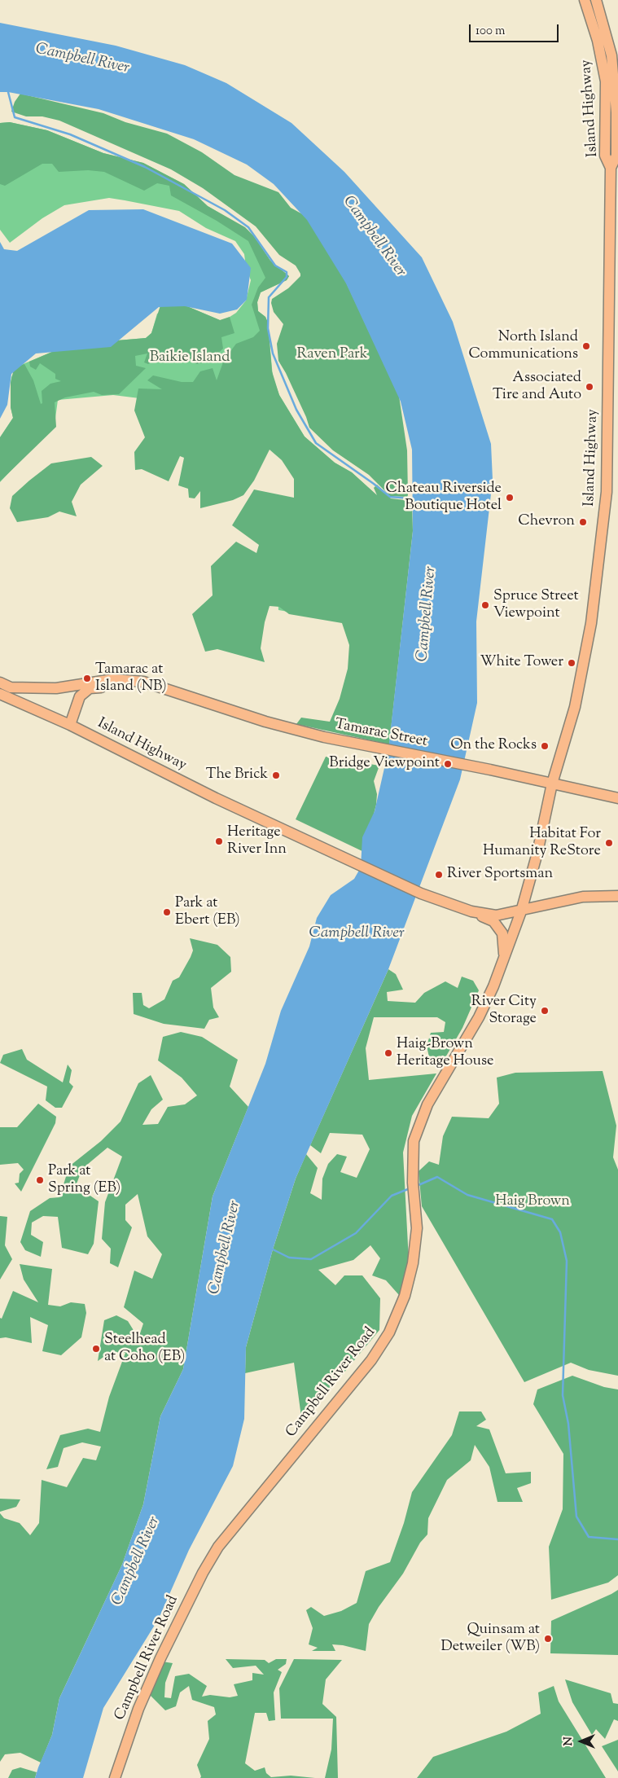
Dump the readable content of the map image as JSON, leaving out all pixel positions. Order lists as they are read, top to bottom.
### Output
{
  "streets": {
    "main road": ["Island Highway", "Tamarac Street", "Campbell River Road"]
  },
  "crossings": [
    ["Island Highway", "Tamarac Street"],
    ["Island Highway", "Campbell River Road"]
  ],
  "water": ["Campbell River"],
  "parks": ["Raven Park", "Baikie Island", "Haig Brown"],
  "places": [
    "North Island Communications",
    "Associated Tire and Auto",
    "Chateau Riverside Boutique Hotel",
    "Chevron",
    "Spruce Street Viewpoint",
    "White Tower",
    "Tamarac at Island (NB)",
    "On the Rocks",
    "Bridge Viewpoint",
    "The Brick",
    "Heritage River Inn",
    "Habitat For Humanity ReStore",
    "River Sportsman",
    "Park at Ebert (EB)",
    "River City Storage",
    "Haig-Brown Heritage House",
    "Park at Spring (EB)",
    "Steelhead at Coho (EB)",
    "Quinsam at Detweiler (WB)"
  ],
  "scale_bar": "100 m",
  "north": "left"
}
